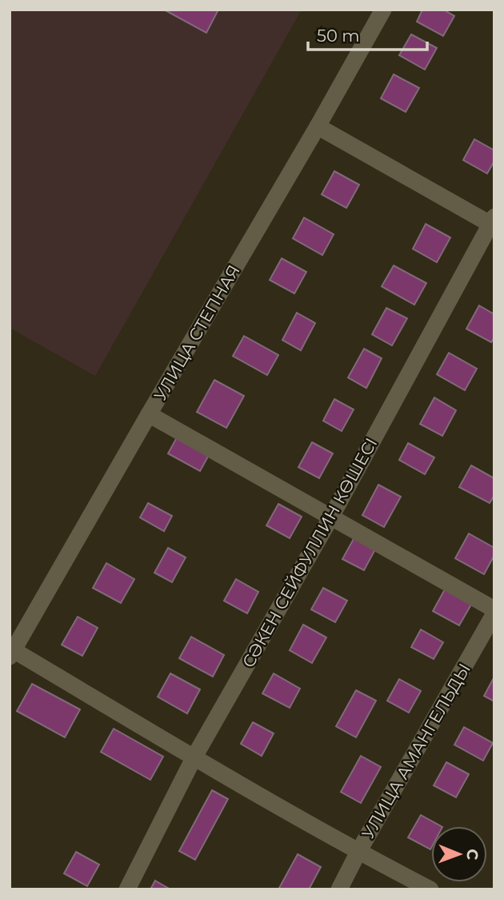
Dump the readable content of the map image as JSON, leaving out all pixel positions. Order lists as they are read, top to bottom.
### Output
{
  "streets": {
    "street": ["УЛИЦА СТЕПНАЯ", "СӘКЕН СЕЙФУЛЛИН КӨШЕСІ", "УЛИЦА АМАНГЕЛЬДЫ"]
  },
  "scale_bar": "50 m",
  "north": "right"
}
